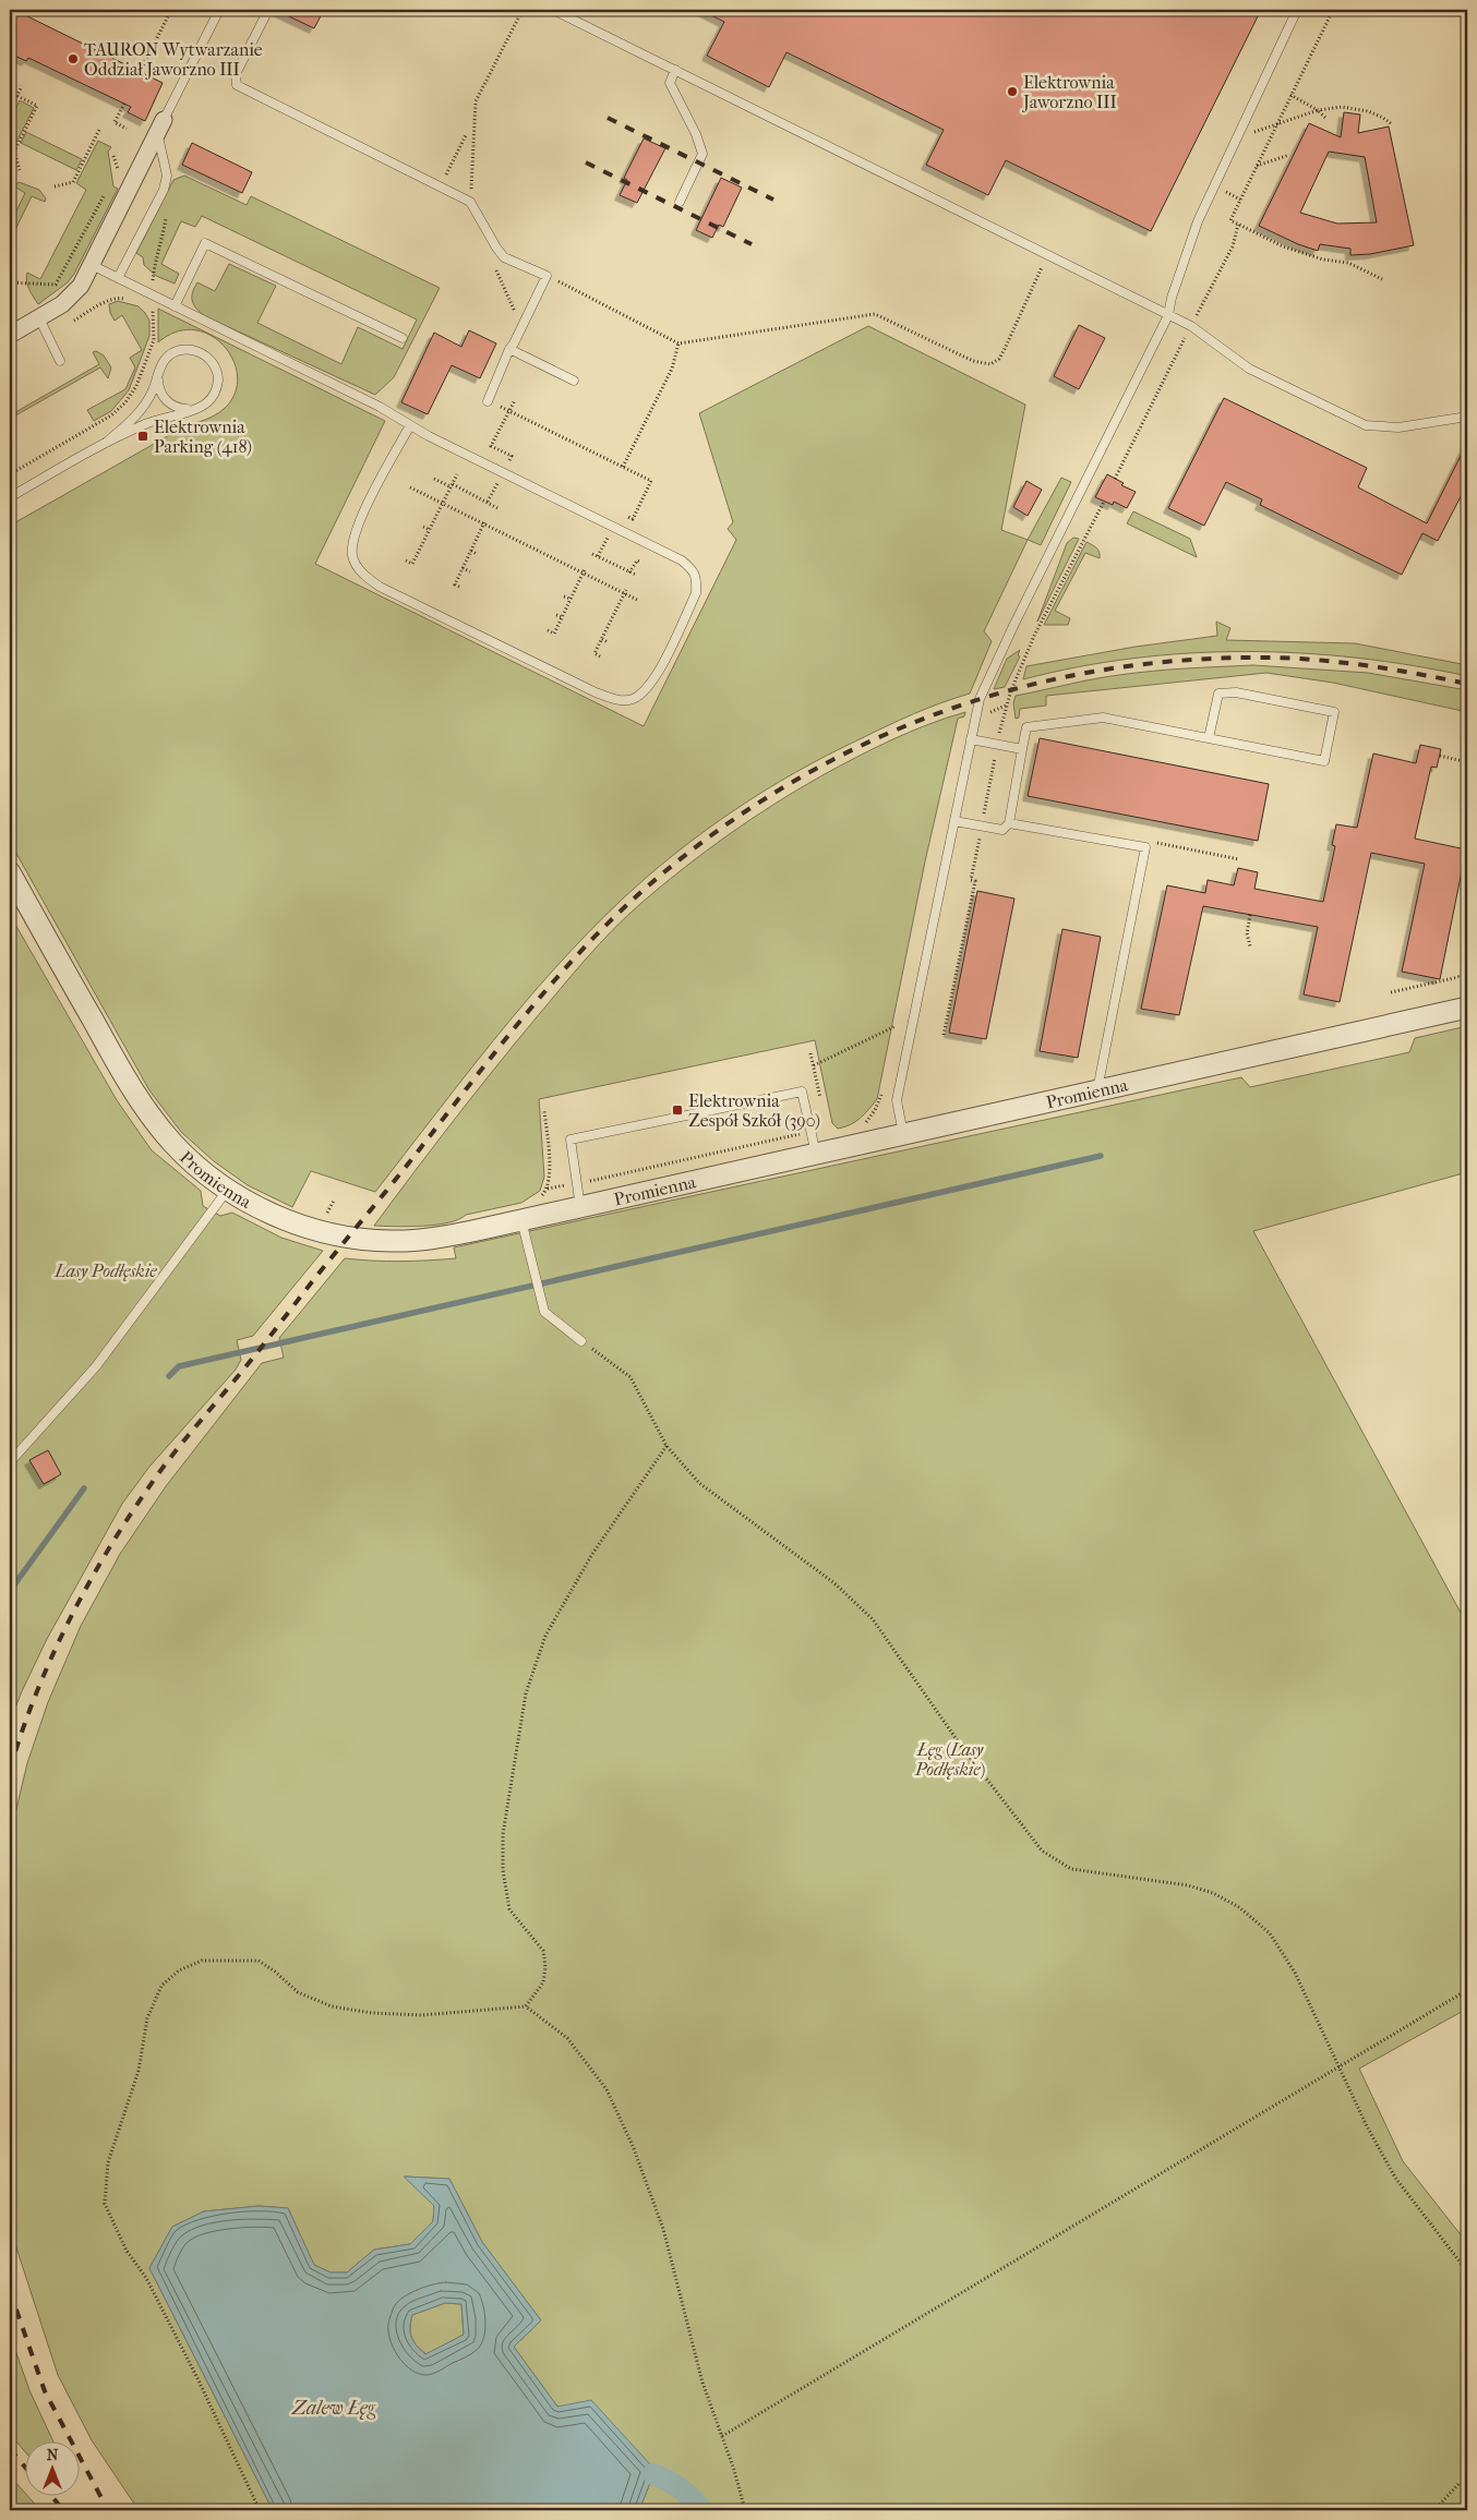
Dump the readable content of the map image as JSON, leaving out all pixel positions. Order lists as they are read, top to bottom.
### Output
{
  "streets": {
    "street": ["Promienna"]
  },
  "water": ["Zalew Łęg"],
  "parks": ["Lasy Podłęskie", "Łęg (Lasy Podłęskie)"],
  "places": {
    "other": ["TAURON Wytwarzanie Oddział Jaworzno III", "Elektrownia Jaworzno III"],
    "transit": ["Elektrownia Parking (418)", "Elektrownia Zespół Szkół (390)"]
  },
  "north": "top"
}
